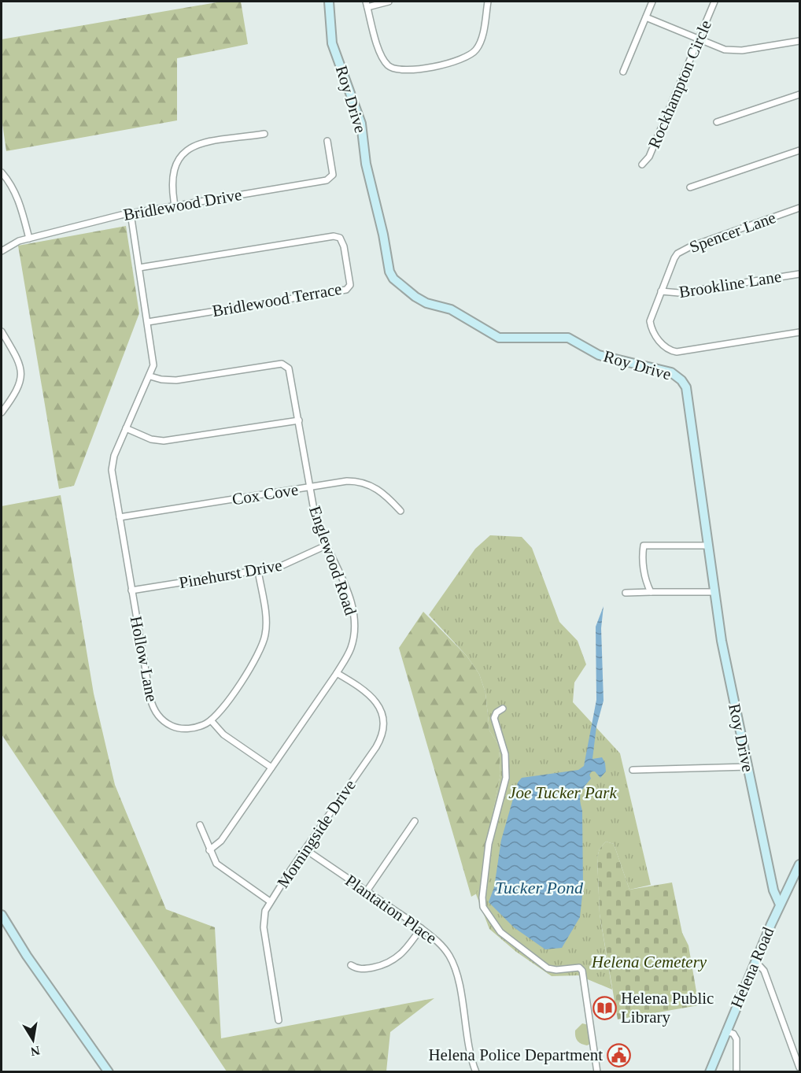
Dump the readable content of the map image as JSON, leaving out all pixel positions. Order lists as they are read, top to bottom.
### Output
{
  "streets": {
    "street": [
      "Rockhampton Circle",
      "Roy Drive",
      "Bridlewood Drive",
      "Spencer Lane",
      "Brookline Lane",
      "Bridlewood Terrace",
      "Cox Cove",
      "Englewood Road",
      "Pinehurst Drive",
      "Hollow Lane",
      "Morningside Drive",
      "Plantation Place",
      "Helena Road"
    ]
  },
  "crossings": [
    ["Roy Drive", "Helena Road"],
    ["Spencer Lane", "Brookline Lane"],
    ["Cox Cove", "Englewood Road"],
    ["Cox Cove", "Hollow Lane"],
    ["Englewood Road", "Pinehurst Drive"],
    ["Englewood Road", "Hollow Lane"],
    ["Englewood Road", "Morningside Drive"],
    ["Pinehurst Drive", "Hollow Lane"],
    ["Morningside Drive", "Plantation Place"]
  ],
  "water": ["Tucker Pond"],
  "parks": ["Joe Tucker Park", "Helena Cemetery"],
  "places": {
    "library": ["Helena Public Library"],
    "public building": ["Helena Police Department"]
  },
  "north": "bottom"
}
